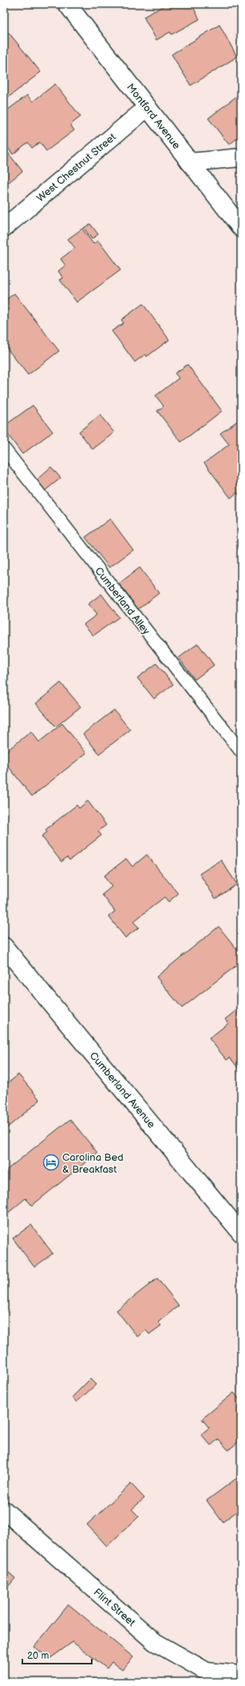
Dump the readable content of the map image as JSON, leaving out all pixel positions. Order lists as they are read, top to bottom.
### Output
{
  "streets": {
    "street": [
      "Montford Avenue",
      "West Chestnut Street",
      "Cumberland Avenue",
      "Flint Street"
    ],
    "lane": ["Cumberland Alley"]
  },
  "crossings": [
    ["Montford Avenue", "West Chestnut Street"]
  ],
  "places": {
    "hotel": ["Carolina Bed & Breakfast"]
  },
  "scale_bar": "20 m"
}
